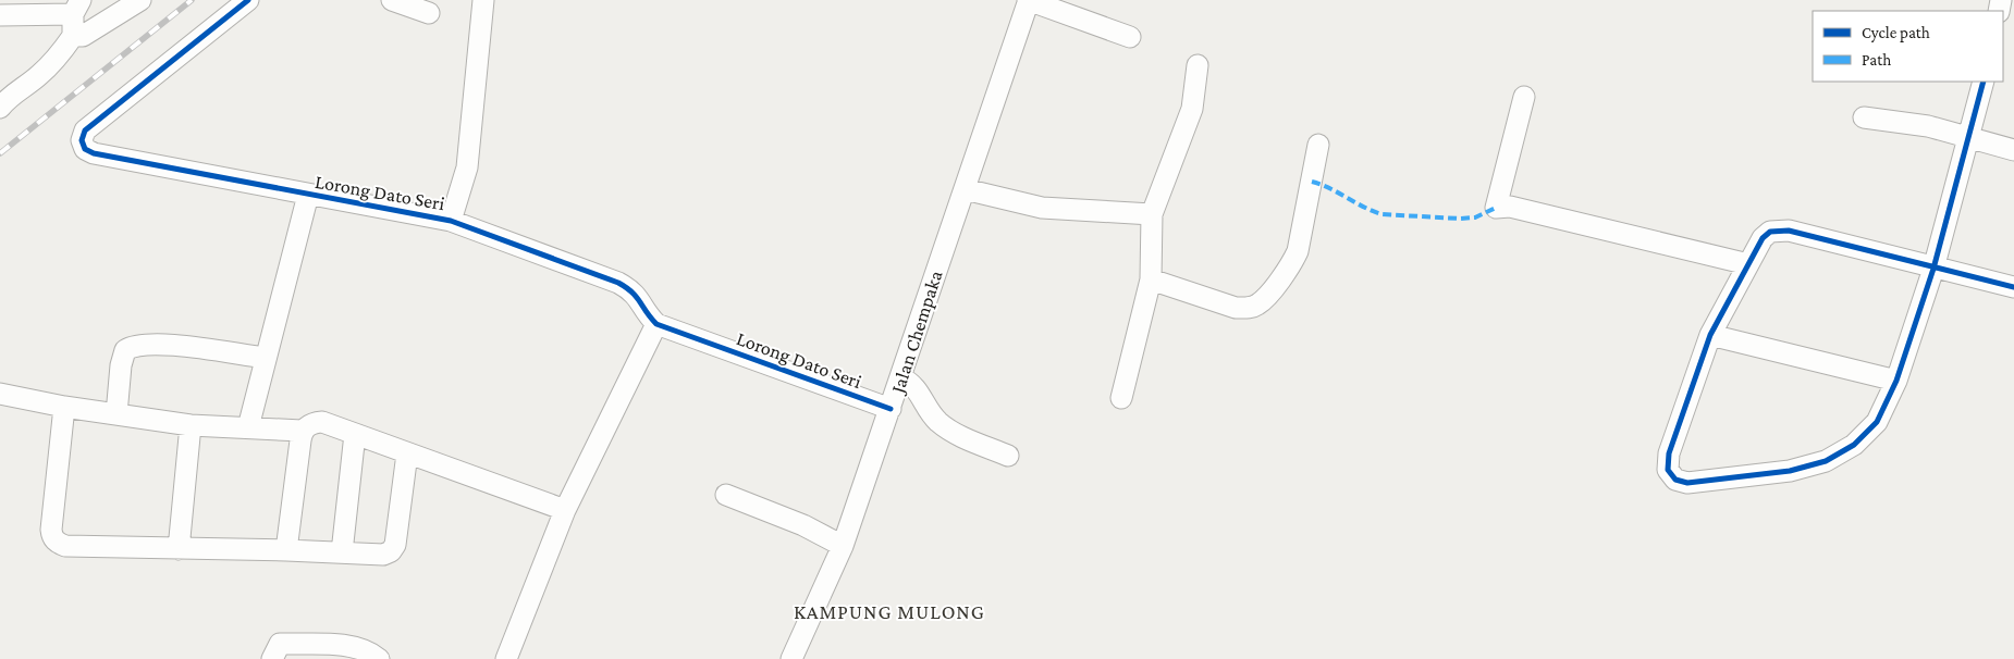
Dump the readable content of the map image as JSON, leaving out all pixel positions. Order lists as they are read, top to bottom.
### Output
{
  "streets": {
    "street": ["Lorong Dato Seri", "Jalan Chempaka"]
  },
  "crossings": [
    ["Lorong Dato Seri", "Jalan Chempaka"]
  ],
  "districts": ["KAMPUNG MULONG"],
  "legend": ["Cycle path", "Path"]
}
